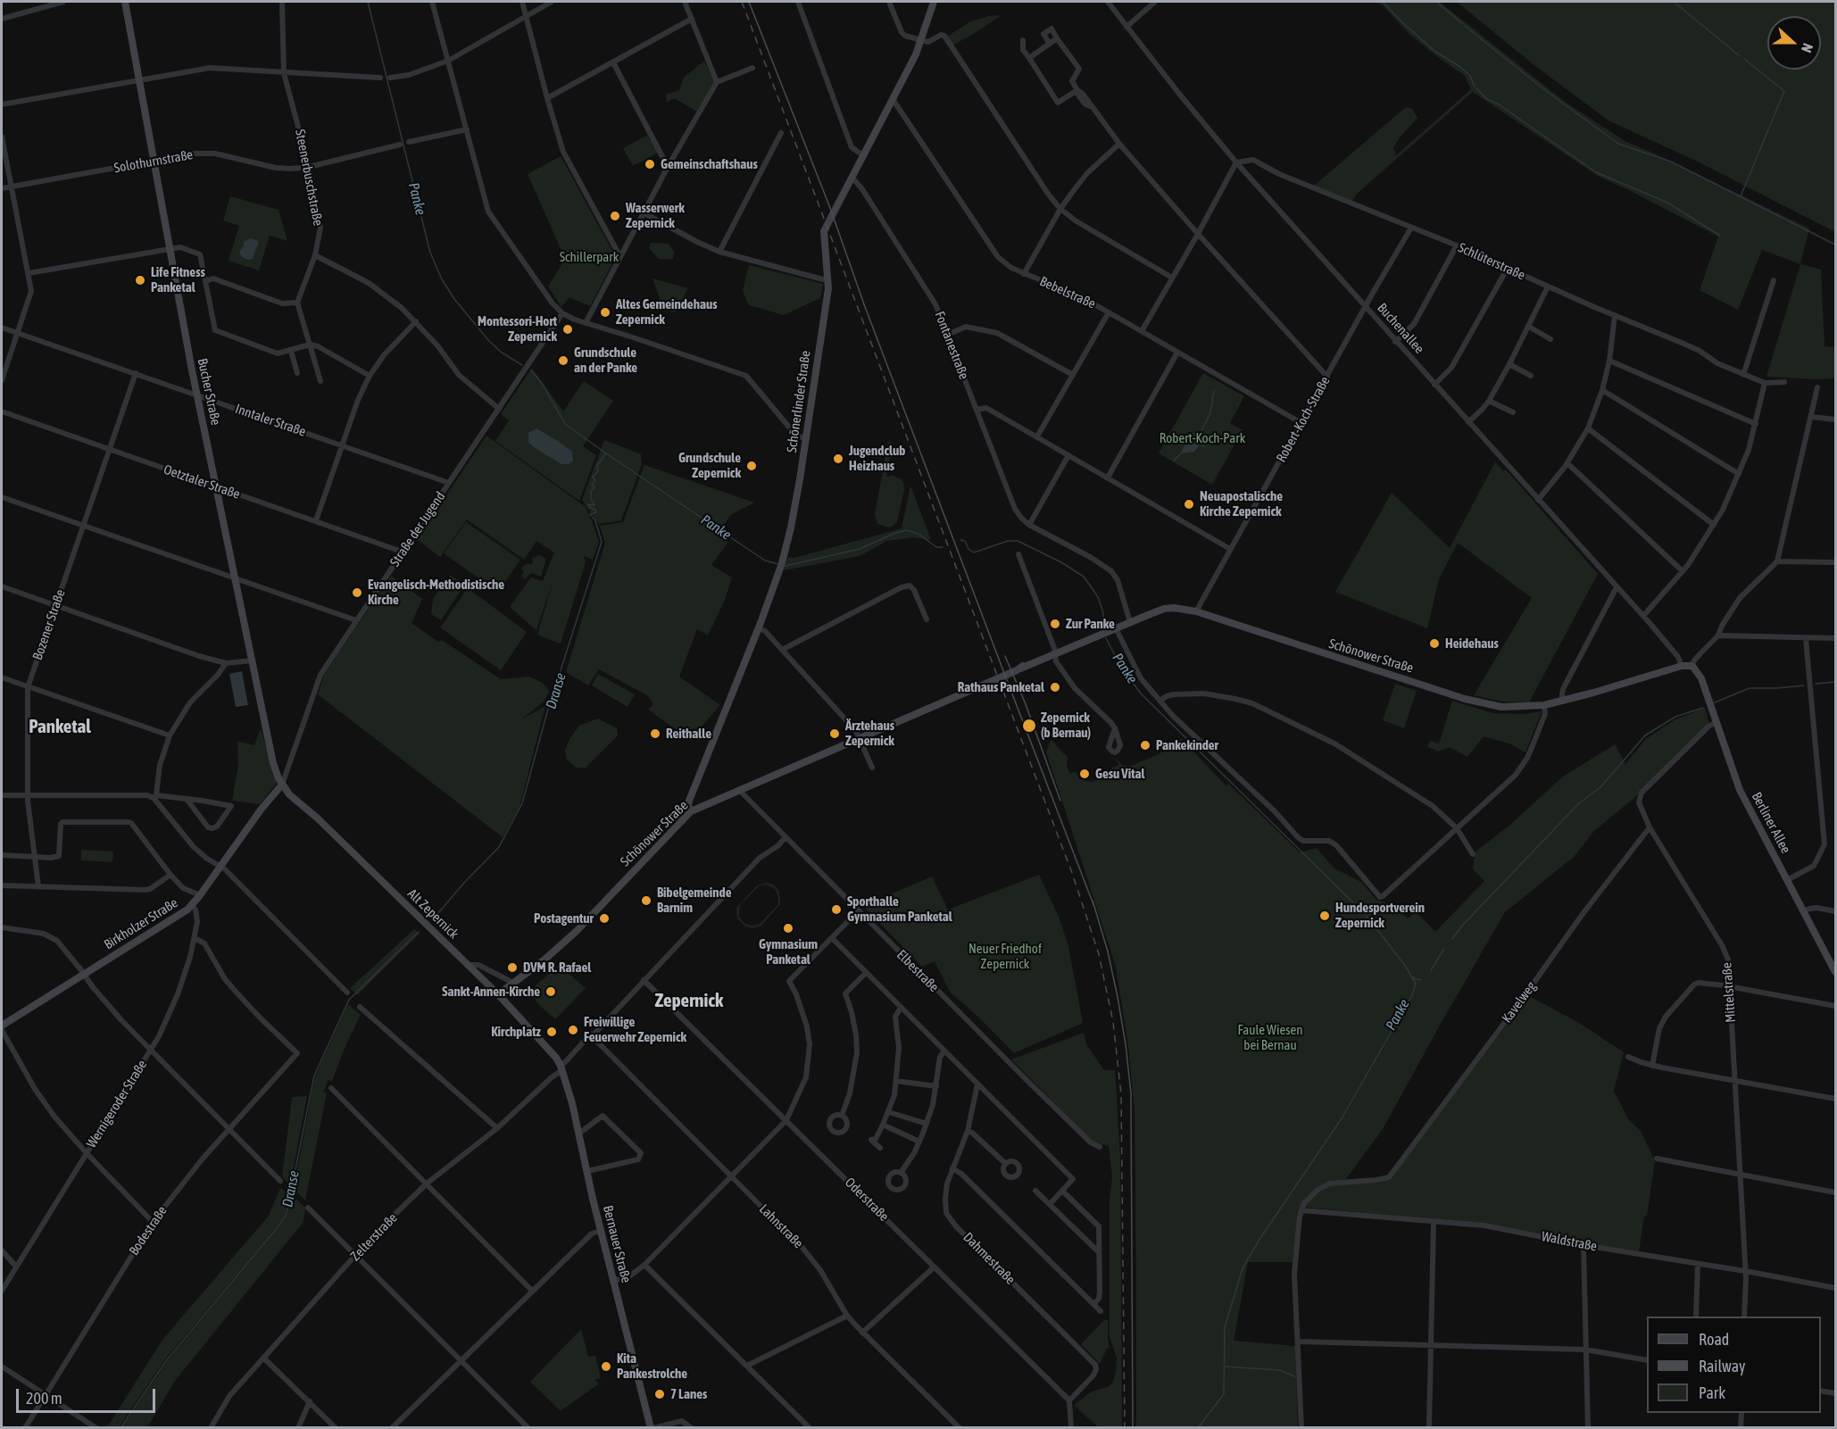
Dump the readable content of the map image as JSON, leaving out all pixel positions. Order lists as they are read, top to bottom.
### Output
{
  "streets": {
    "street": [
      "Solothurnstraße",
      "Steenerbuschstraße",
      "Schlüterstraße",
      "Bebelstraße",
      "Buchenallee",
      "Fontanestraße",
      "Bucher Straße",
      "Schönerlinder Straße",
      "Robert-Koch-Straße",
      "Inntaler Straße",
      "Oetztaler Straße",
      "Straße der Jugend",
      "Bozener Straße",
      "Schönower Straße",
      "Berliner Allee",
      "Alt Zepernick",
      "Birkholzer Straße",
      "Elbestraße",
      "Mittelstraße",
      "Kavelweg",
      "Wernigeroder Straße",
      "Oderstraße",
      "Lahnstraße",
      "Bodestraße",
      "Zelterstraße",
      "Waldstraße",
      "Bernauer Straße",
      "Dahmestraße"
    ]
  },
  "crossings": [
    ["Solothurnstraße", "Steenerbuschstraße"],
    ["Solothurnstraße", "Bucher Straße"],
    ["Schlüterstraße", "Buchenallee"],
    ["Schlüterstraße", "Robert-Koch-Straße"],
    ["Bebelstraße", "Schönerlinder Straße"],
    ["Bebelstraße", "Robert-Koch-Straße"],
    ["Buchenallee", "Robert-Koch-Straße"],
    ["Buchenallee", "Schönower Straße"],
    ["Buchenallee", "Berliner Allee"],
    ["Fontanestraße", "Schönerlinder Straße"],
    ["Bucher Straße", "Inntaler Straße"],
    ["Bucher Straße", "Oetztaler Straße"],
    ["Bucher Straße", "Straße der Jugend"],
    ["Bucher Straße", "Alt Zepernick"],
    ["Bucher Straße", "Birkholzer Straße"],
    ["Schönerlinder Straße", "Schönower Straße"],
    ["Robert-Koch-Straße", "Schönower Straße"],
    ["Inntaler Straße", "Straße der Jugend"],
    ["Inntaler Straße", "Bozener Straße"],
    ["Oetztaler Straße", "Straße der Jugend"],
    ["Oetztaler Straße", "Bozener Straße"],
    ["Straße der Jugend", "Alt Zepernick"],
    ["Straße der Jugend", "Birkholzer Straße"],
    ["Schönower Straße", "Alt Zepernick"],
    ["Schönower Straße", "Elbestraße"],
    ["Berliner Allee", "Mittelstraße"],
    ["Alt Zepernick", "Birkholzer Straße"],
    ["Alt Zepernick", "Zelterstraße"],
    ["Alt Zepernick", "Bernauer Straße"],
    ["Birkholzer Straße", "Wernigeroder Straße"],
    ["Elbestraße", "Zelterstraße"],
    ["Mittelstraße", "Kavelweg"],
    ["Mittelstraße", "Waldstraße"],
    ["Kavelweg", "Waldstraße"],
    ["Wernigeroder Straße", "Bodestraße"],
    ["Oderstraße", "Zelterstraße"],
    ["Oderstraße", "Dahmestraße"],
    ["Lahnstraße", "Zelterstraße"],
    ["Zelterstraße", "Bernauer Straße"]
  ],
  "districts": ["Panketal", "Zepernick"],
  "water": ["Panke", "Dranse"],
  "parks": [
    "Schillerpark",
    "Robert-Koch-Park",
    "Neuer Friedhof Zepernick",
    "Faule Wiesen bei Bernau"
  ],
  "places": [
    "Gemeinschaftshaus",
    "Wasserwerk Zepernick",
    "Life Fitness Panketal",
    "Altes Gemeindehaus Zepernick",
    "Montessori-Hort Zepernick",
    "Grundschule an der Panke",
    "Jugendclub Heizhaus",
    "Grundschule Zepernick",
    "Neuapostalische Kirche Zepernick",
    "Evangelisch-Methodistische Kirche",
    "Zur Panke",
    "Heidehaus",
    "Rathaus Panketal",
    "Zepernick (b Bernau)",
    "Reithalle",
    "Ärztehaus Zepernick",
    "Pankekinder",
    "Gesu Vital",
    "Bibelgemeinde Barnim",
    "Sporthalle Gymnasium Panketal",
    "Hundesportverein Zepernick",
    "Postagentur",
    "Gymnasium Panketal",
    "DVM R. Rafael",
    "Sankt-Annen-Kirche",
    "Freiwillige Feuerwehr Zepernick",
    "Kirchplatz",
    "Kita Pankestrolche",
    "7 Lanes"
  ],
  "legend": ["Road", "Railway", "Park"],
  "scale_bar": "200 m",
  "north": "right"
}
